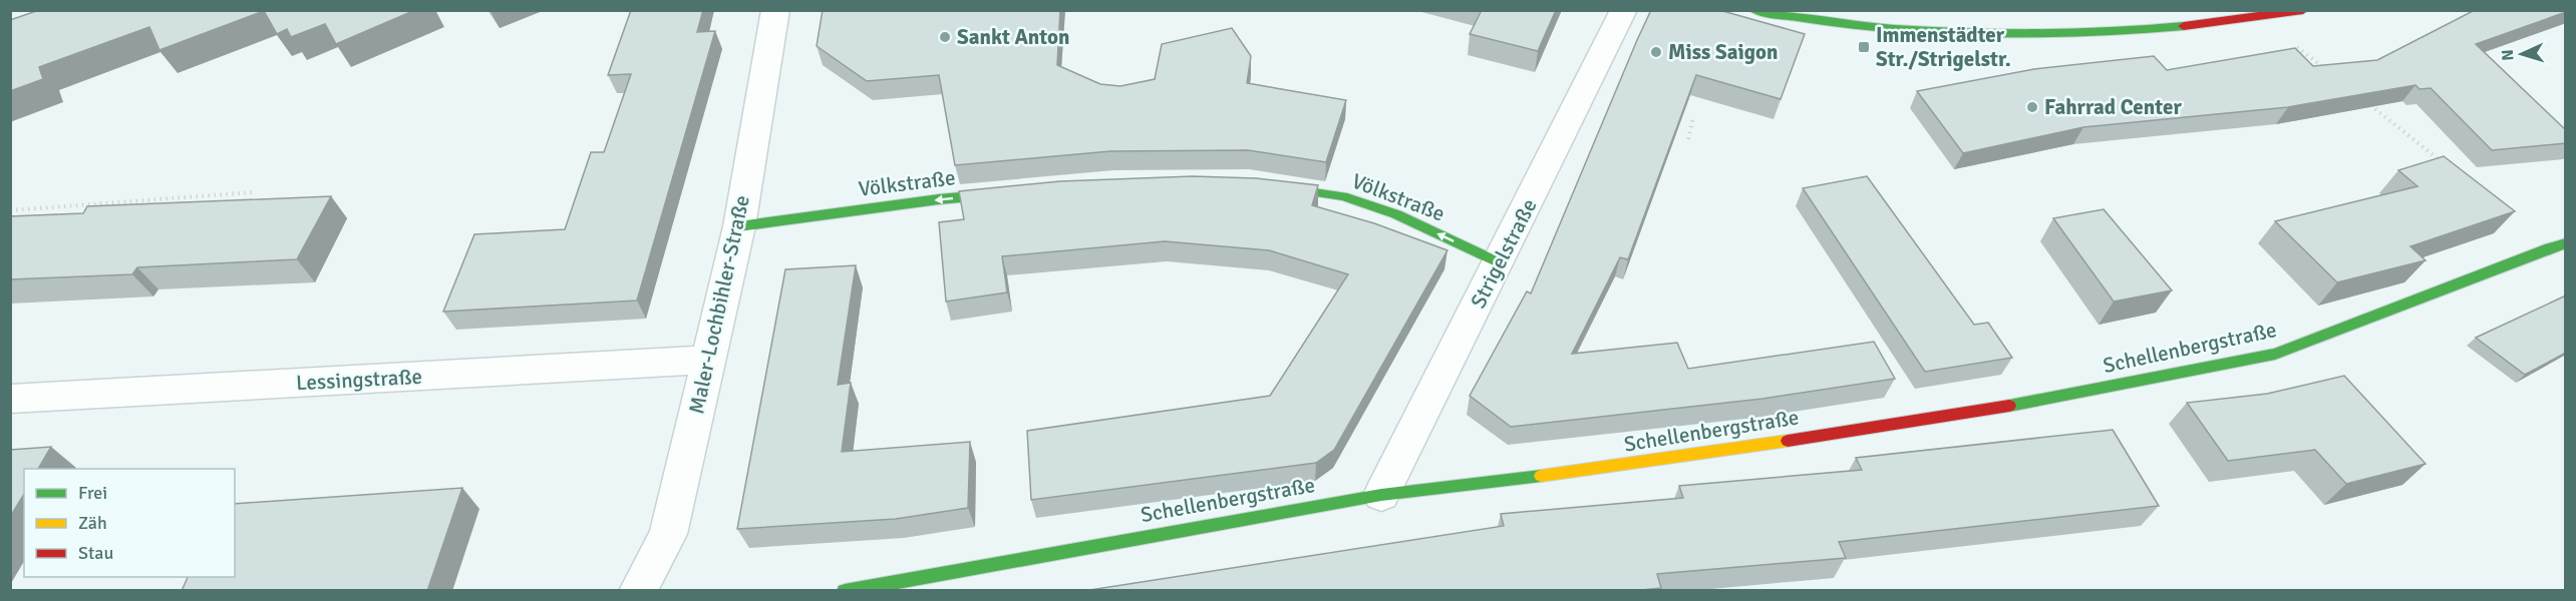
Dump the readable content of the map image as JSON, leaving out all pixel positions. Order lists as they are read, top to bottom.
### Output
{
  "streets": {
    "street": [
      "Völkstraße",
      "Strigelstraße",
      "Maler-Lochbihler-Straße",
      "Schellenbergstraße",
      "Lessingstraße"
    ]
  },
  "crossings": [
    ["Völkstraße", "Strigelstraße"],
    ["Völkstraße", "Maler-Lochbihler-Straße"],
    ["Strigelstraße", "Schellenbergstraße"],
    ["Maler-Lochbihler-Straße", "Lessingstraße"]
  ],
  "one_way": ["Völkstraße"],
  "places": {
    "other": ["Sankt Anton", "Miss Saigon", "Fahrrad Center"],
    "transit": ["Immenstädter Str./Strigelstr."]
  },
  "legend": ["Frei", "Zäh", "Stau"],
  "north": "left"
}
